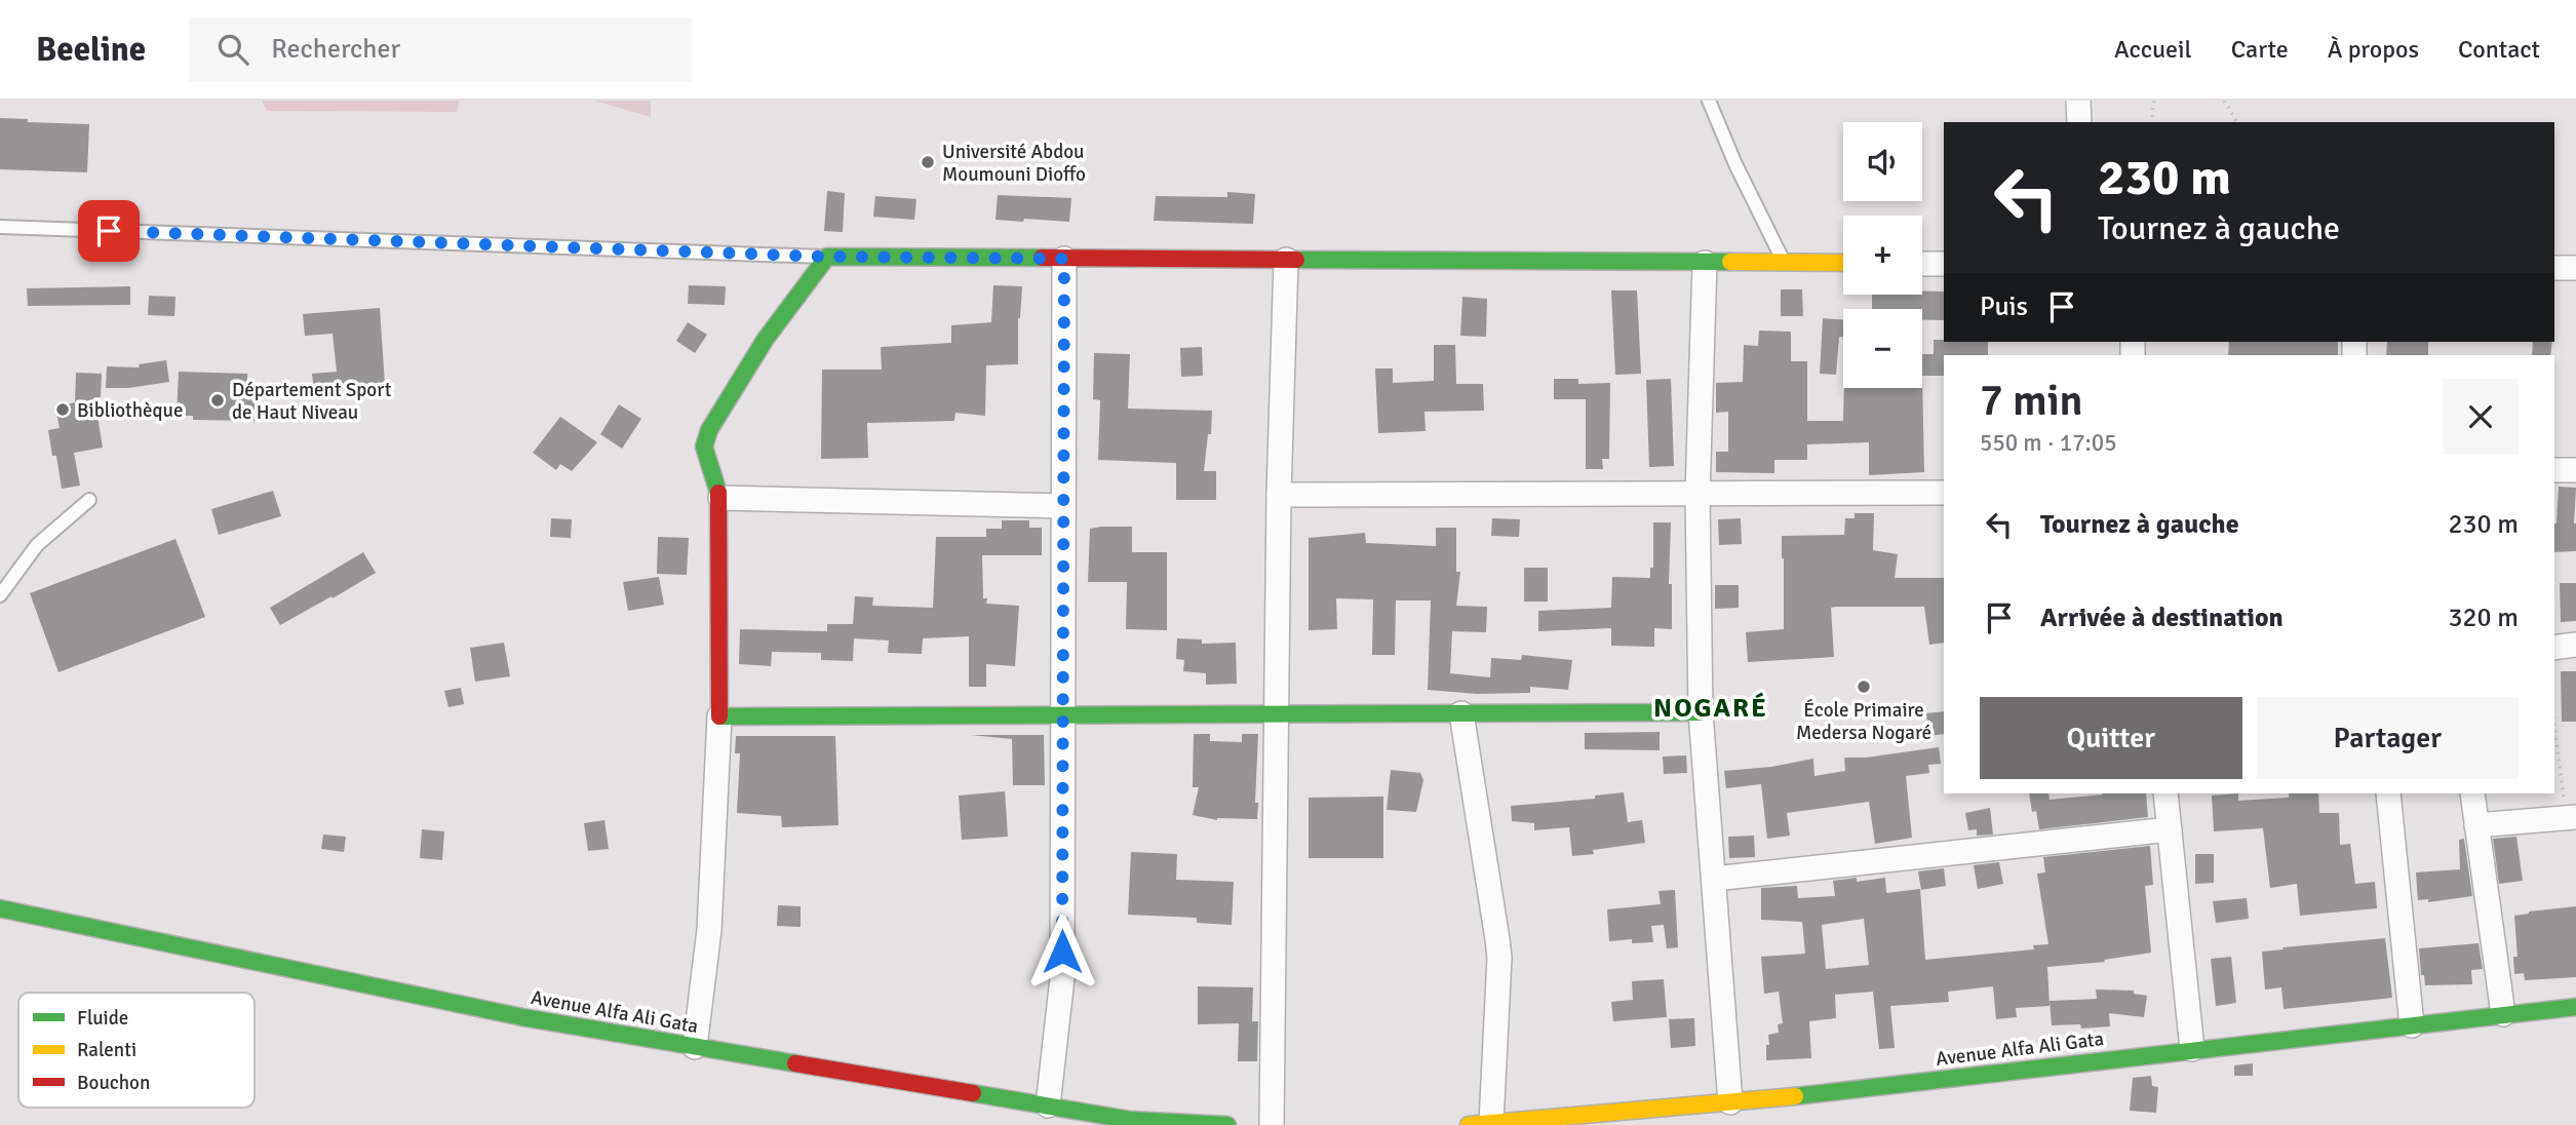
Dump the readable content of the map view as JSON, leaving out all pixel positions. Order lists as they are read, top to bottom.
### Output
{
  "streets": {
    "street": ["Avenue Alfa Ali Gata"]
  },
  "districts": ["NOGARÉ"],
  "places": [
    "Université Abdou Moumouni Dioffo",
    "Département Sport de Haut Niveau",
    "Bibliothèque",
    "École Primaire Medersa Nogaré"
  ],
  "legend": ["Fluide", "Ralenti", "Bouchon"],
  "page": {
    "header": "Beeline",
    "search": "Rechercher",
    "nav": [
      "Accueil",
      "Carte",
      "À propos",
      "Contact"
    ],
    "map_buttons": ["+", "−"],
    "turn": ["230 m", "Tournez à gauche"],
    "then": "Puis",
    "heading": ["7 min", "550 m · 17:05"],
    "list": [
      {
        "name": "Tournez à gauche",
        "value": "230 m"
      },
      {
        "name": "Arrivée à destination",
        "value": "320 m"
      }
    ],
    "buttons": ["Quitter", "Partager"]
  }
}
